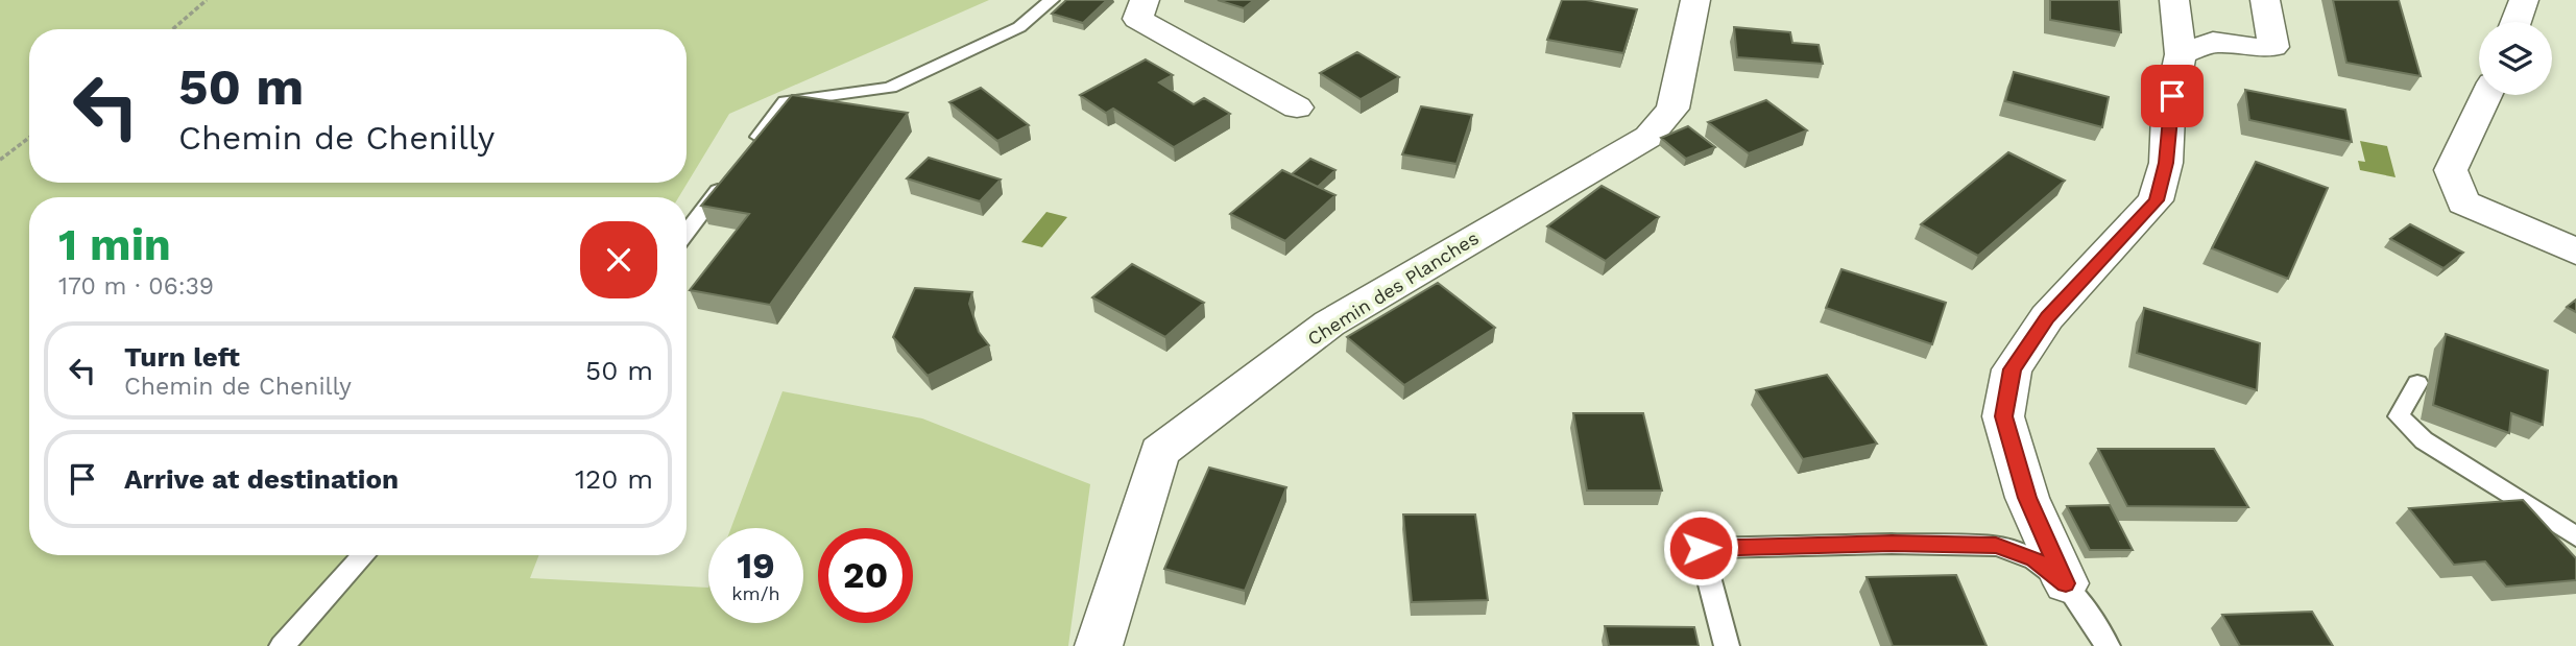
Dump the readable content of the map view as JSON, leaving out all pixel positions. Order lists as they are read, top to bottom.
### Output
{
  "streets": {
    "street": ["Chemin des Planches"]
  },
  "page": {
    "turn": ["50 m", "Chemin de Chenilly"],
    "heading": ["1 min", "170 m · 06:39"],
    "list": [
      {
        "name": "Turn left",
        "note": "Chemin de Chenilly",
        "value": "50 m"
      },
      {
        "name": "Arrive at destination",
        "value": "120 m"
      }
    ],
    "speed": "19 km/h",
    "limit": "20"
  }
}
